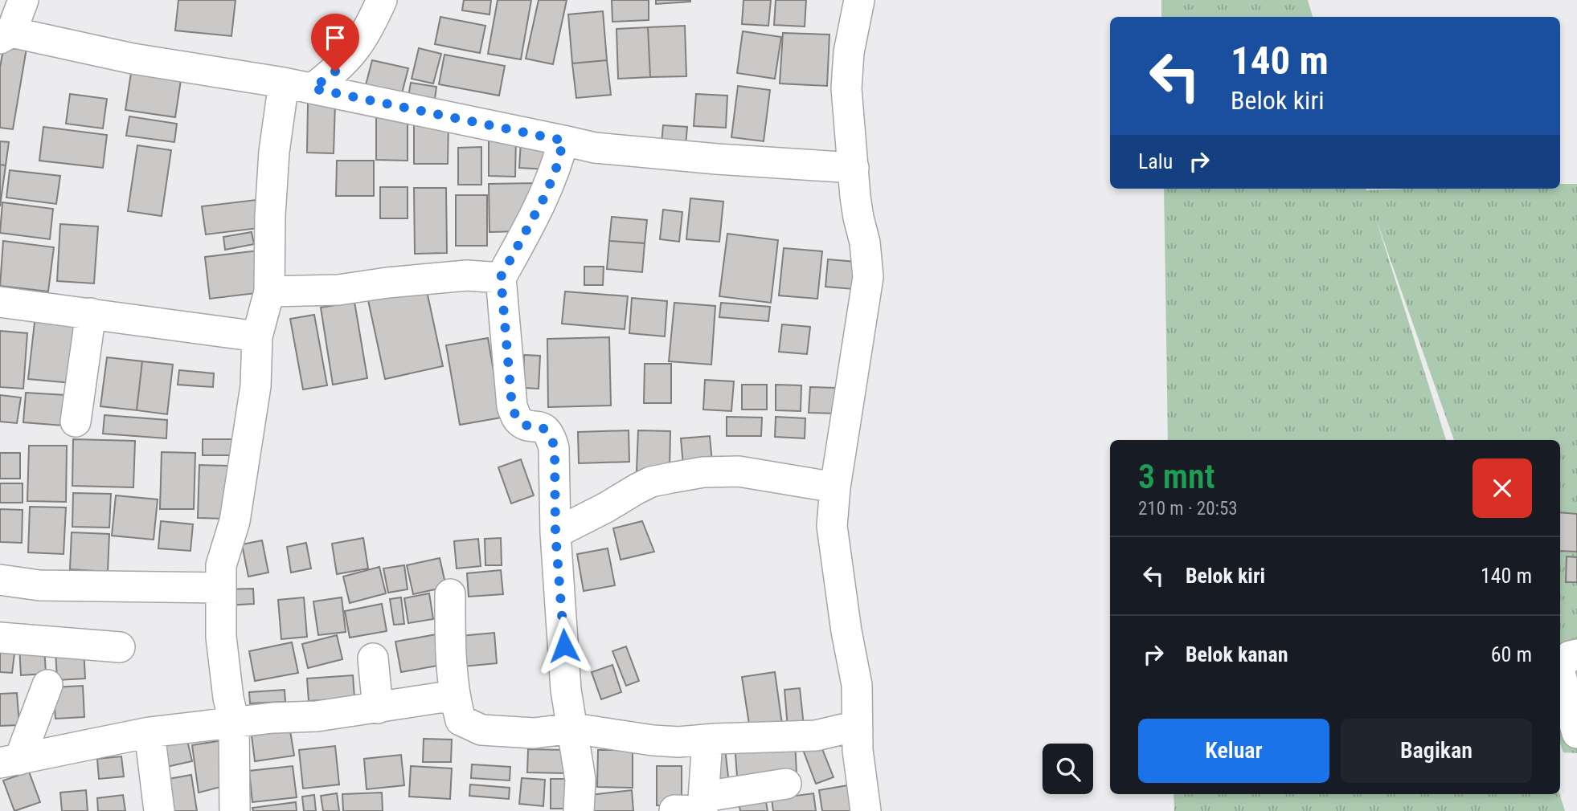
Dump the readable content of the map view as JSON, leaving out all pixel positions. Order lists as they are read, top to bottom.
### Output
{
  "page": {
    "turn": ["140 m", "Belok kiri"],
    "then": "Lalu",
    "heading": ["3 mnt", "210 m · 20:53"],
    "list": [
      {
        "name": "Belok kiri",
        "value": "140 m"
      },
      {
        "name": "Belok kanan",
        "value": "60 m"
      }
    ],
    "buttons": ["Keluar", "Bagikan"]
  }
}
